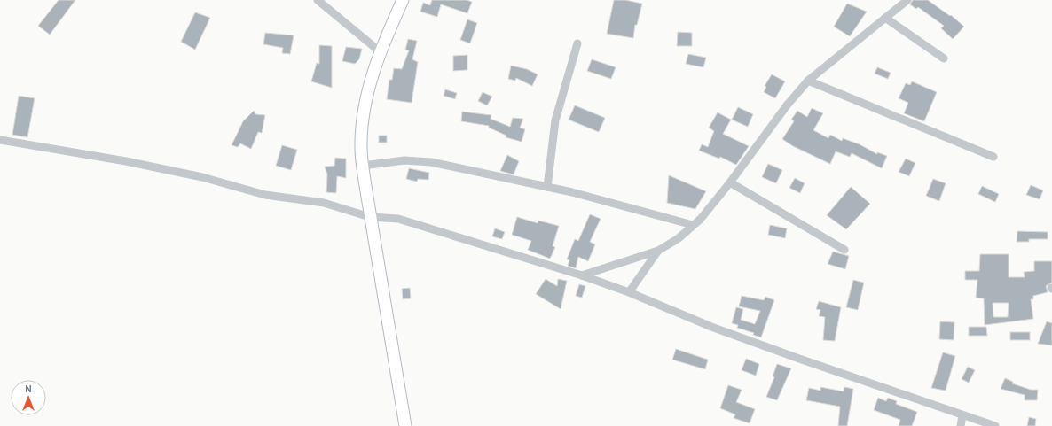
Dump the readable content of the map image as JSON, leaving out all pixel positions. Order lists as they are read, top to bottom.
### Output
{
  "north": "top"
}
